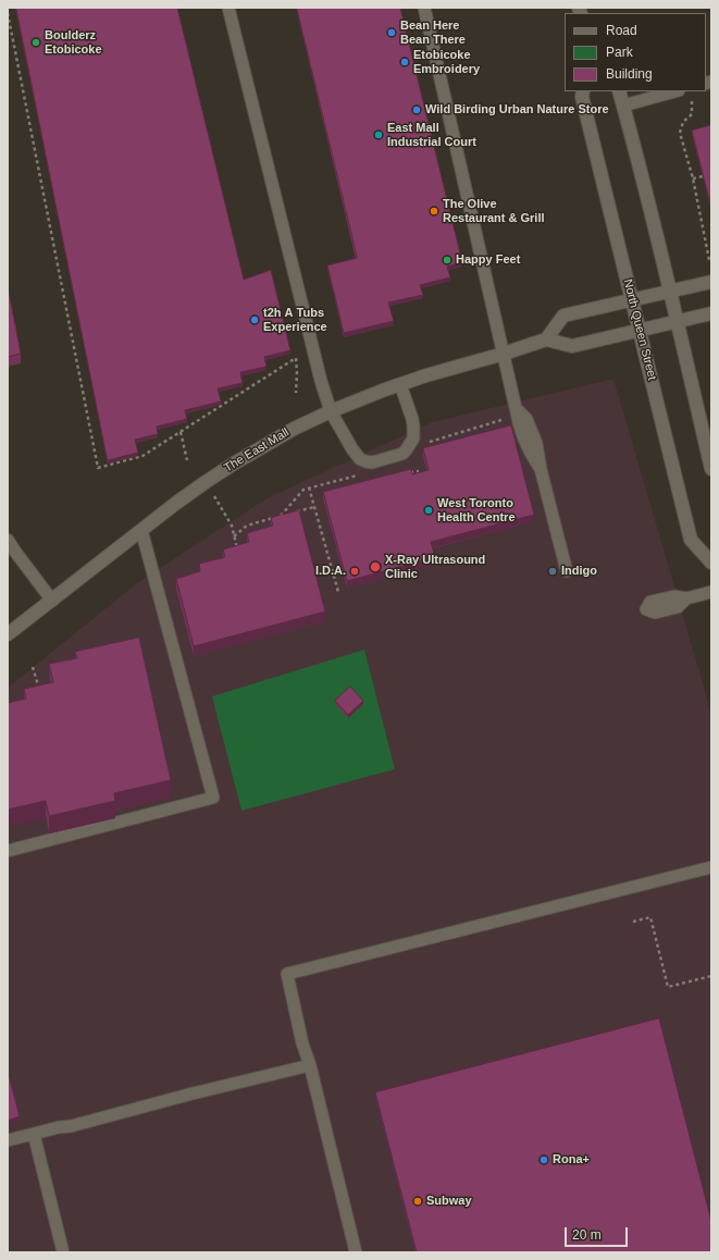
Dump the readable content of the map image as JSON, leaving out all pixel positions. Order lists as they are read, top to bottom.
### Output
{
  "streets": {
    "main road": ["North Queen Street", "The East Mall"]
  },
  "places": [
    "Bean Here Bean There",
    "Boulderz Etobicoke",
    "Etobicoke Embroidery",
    "Wild Birding Urban Nature Store",
    "East Mall Industrial Court",
    "The Olive Restaurant & Grill",
    "Happy Feet",
    "t2h A Tubs Experience",
    "West Toronto Health Centre",
    "X-Ray Ultrasound Clinic",
    "I.D.A.",
    "Indigo",
    "Rona+",
    "Subway"
  ],
  "legend": ["Road", "Park", "Building"],
  "scale_bar": "20 m"
}
